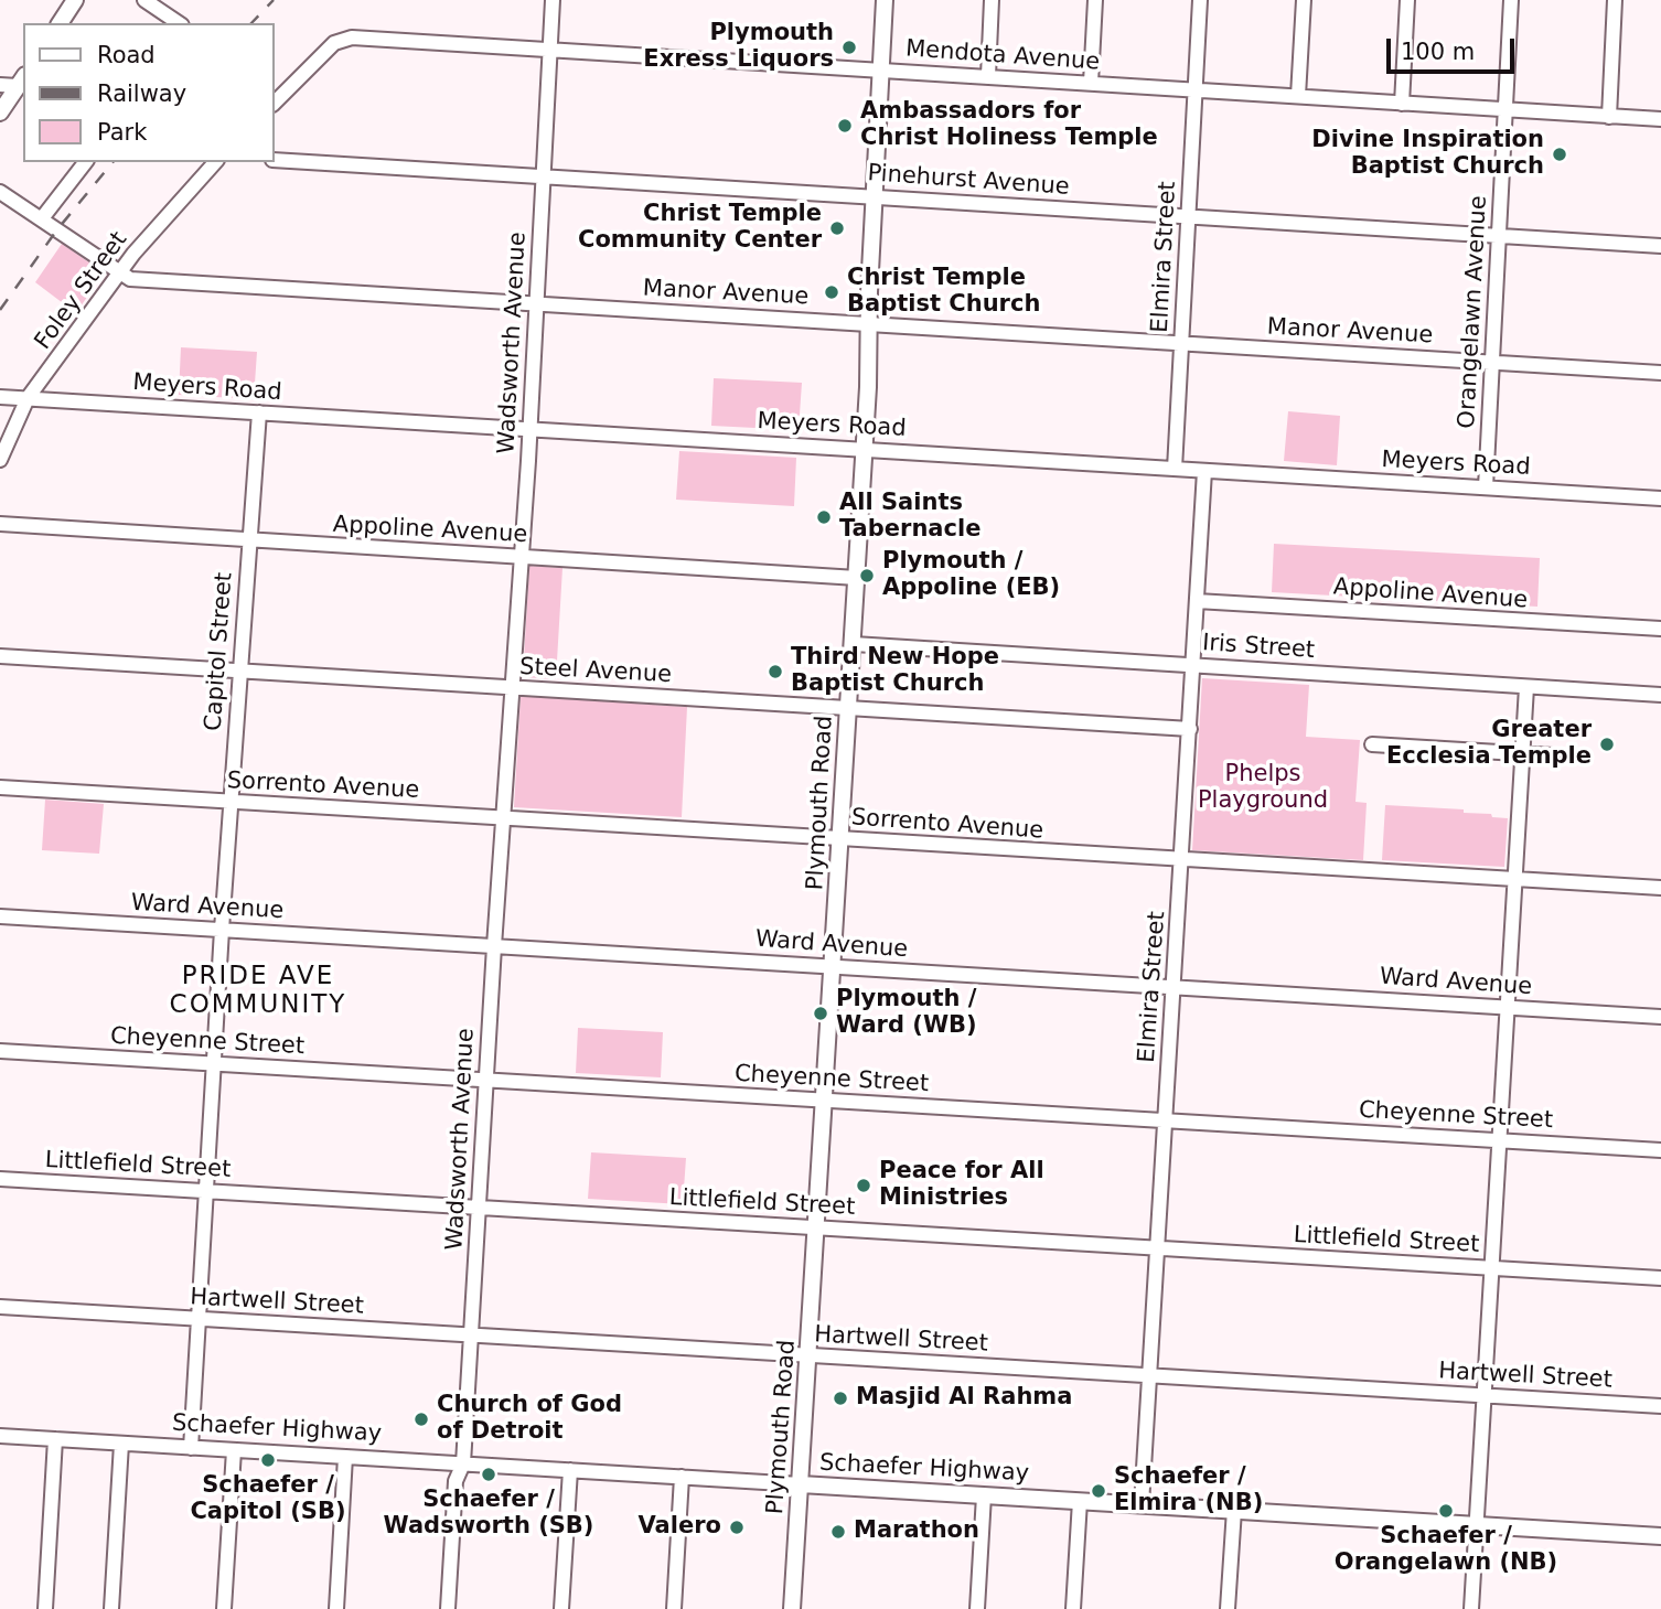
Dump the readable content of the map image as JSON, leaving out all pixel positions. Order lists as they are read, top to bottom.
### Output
{
  "streets": {
    "main road": ["Plymouth Road", "Schaefer Highway"],
    "street": [
      "Mendota Avenue",
      "Pinehurst Avenue",
      "Elmira Street",
      "Foley Street",
      "Manor Avenue",
      "Orangelawn Avenue",
      "Wadsworth Avenue",
      "Meyers Road",
      "Appoline Avenue",
      "Iris Street",
      "Capitol Street",
      "Steel Avenue",
      "Sorrento Avenue",
      "Ward Avenue",
      "Cheyenne Street",
      "Littlefield Street",
      "Hartwell Street"
    ]
  },
  "crossings": [
    ["Mendota Avenue", "Elmira Street"],
    ["Mendota Avenue", "Orangelawn Avenue"],
    ["Mendota Avenue", "Wadsworth Avenue"],
    ["Mendota Avenue", "Plymouth Road"],
    ["Pinehurst Avenue", "Elmira Street"],
    ["Pinehurst Avenue", "Orangelawn Avenue"],
    ["Pinehurst Avenue", "Wadsworth Avenue"],
    ["Pinehurst Avenue", "Plymouth Road"],
    ["Elmira Street", "Manor Avenue"],
    ["Elmira Street", "Meyers Road"],
    ["Elmira Street", "Appoline Avenue"],
    ["Elmira Street", "Iris Street"],
    ["Elmira Street", "Steel Avenue"],
    ["Elmira Street", "Sorrento Avenue"],
    ["Elmira Street", "Ward Avenue"],
    ["Elmira Street", "Cheyenne Street"],
    ["Elmira Street", "Littlefield Street"],
    ["Elmira Street", "Hartwell Street"],
    ["Elmira Street", "Schaefer Highway"],
    ["Foley Street", "Manor Avenue"],
    ["Foley Street", "Meyers Road"],
    ["Manor Avenue", "Orangelawn Avenue"],
    ["Manor Avenue", "Wadsworth Avenue"],
    ["Manor Avenue", "Plymouth Road"],
    ["Orangelawn Avenue", "Meyers Road"],
    ["Wadsworth Avenue", "Meyers Road"],
    ["Wadsworth Avenue", "Appoline Avenue"],
    ["Wadsworth Avenue", "Steel Avenue"],
    ["Wadsworth Avenue", "Sorrento Avenue"],
    ["Wadsworth Avenue", "Ward Avenue"],
    ["Wadsworth Avenue", "Cheyenne Street"],
    ["Wadsworth Avenue", "Littlefield Street"],
    ["Wadsworth Avenue", "Hartwell Street"],
    ["Wadsworth Avenue", "Schaefer Highway"],
    ["Meyers Road", "Capitol Street"],
    ["Meyers Road", "Plymouth Road"],
    ["Appoline Avenue", "Capitol Street"],
    ["Appoline Avenue", "Plymouth Road"],
    ["Iris Street", "Plymouth Road"],
    ["Capitol Street", "Steel Avenue"],
    ["Capitol Street", "Sorrento Avenue"],
    ["Capitol Street", "Ward Avenue"],
    ["Capitol Street", "Cheyenne Street"],
    ["Capitol Street", "Littlefield Street"],
    ["Capitol Street", "Hartwell Street"],
    ["Capitol Street", "Schaefer Highway"],
    ["Steel Avenue", "Plymouth Road"],
    ["Sorrento Avenue", "Plymouth Road"],
    ["Plymouth Road", "Ward Avenue"],
    ["Plymouth Road", "Cheyenne Street"],
    ["Plymouth Road", "Littlefield Street"],
    ["Plymouth Road", "Hartwell Street"],
    ["Plymouth Road", "Schaefer Highway"]
  ],
  "districts": ["PRIDE AVE COMMUNITY"],
  "parks": ["Phelps Playground"],
  "places": [
    "Plymouth Exress Liquors",
    "Ambassadors for Christ Holiness Temple",
    "Divine Inspiration Baptist Church",
    "Christ Temple Community Center",
    "Christ Temple Baptist Church",
    "All Saints Tabernacle",
    "Plymouth / Appoline (EB)",
    "Third New Hope Baptist Church",
    "Greater Ecclesia Temple",
    "Plymouth / Ward (WB)",
    "Peace for All Ministries",
    "Masjid Al Rahma",
    "Church of God of Detroit",
    "Schaefer / Capitol (SB)",
    "Schaefer / Wadsworth (SB)",
    "Schaefer / Elmira (NB)",
    "Schaefer / Orangelawn (NB)",
    "Valero",
    "Marathon"
  ],
  "legend": ["Road", "Railway", "Park"],
  "scale_bar": "100 m"
}
